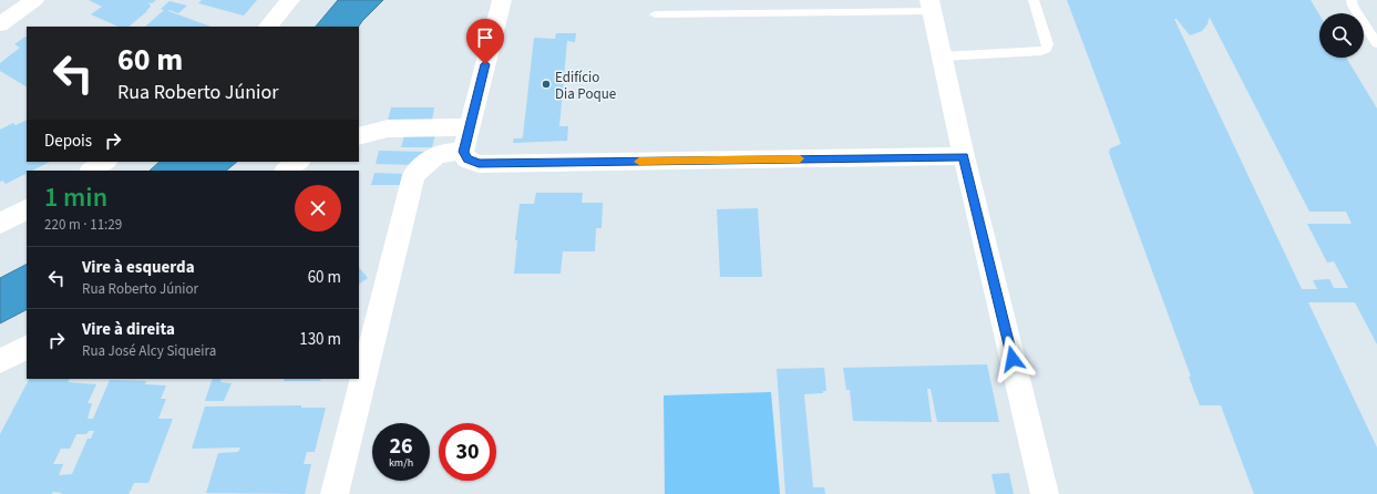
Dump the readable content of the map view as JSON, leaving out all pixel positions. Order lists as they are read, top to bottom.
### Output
{
  "places": ["Edifício Dia Poque"],
  "page": {
    "turn": ["60 m", "Rua Roberto Júnior"],
    "then": "Depois",
    "heading": ["1 min", "220 m · 11:29"],
    "list": [
      {
        "name": "Vire à esquerda",
        "note": "Rua Roberto Júnior",
        "value": "60 m"
      },
      {
        "name": "Vire à direita",
        "note": "Rua José Alcy Siqueira",
        "value": "130 m"
      }
    ],
    "speed": "26 km/h",
    "limit": "30"
  }
}
